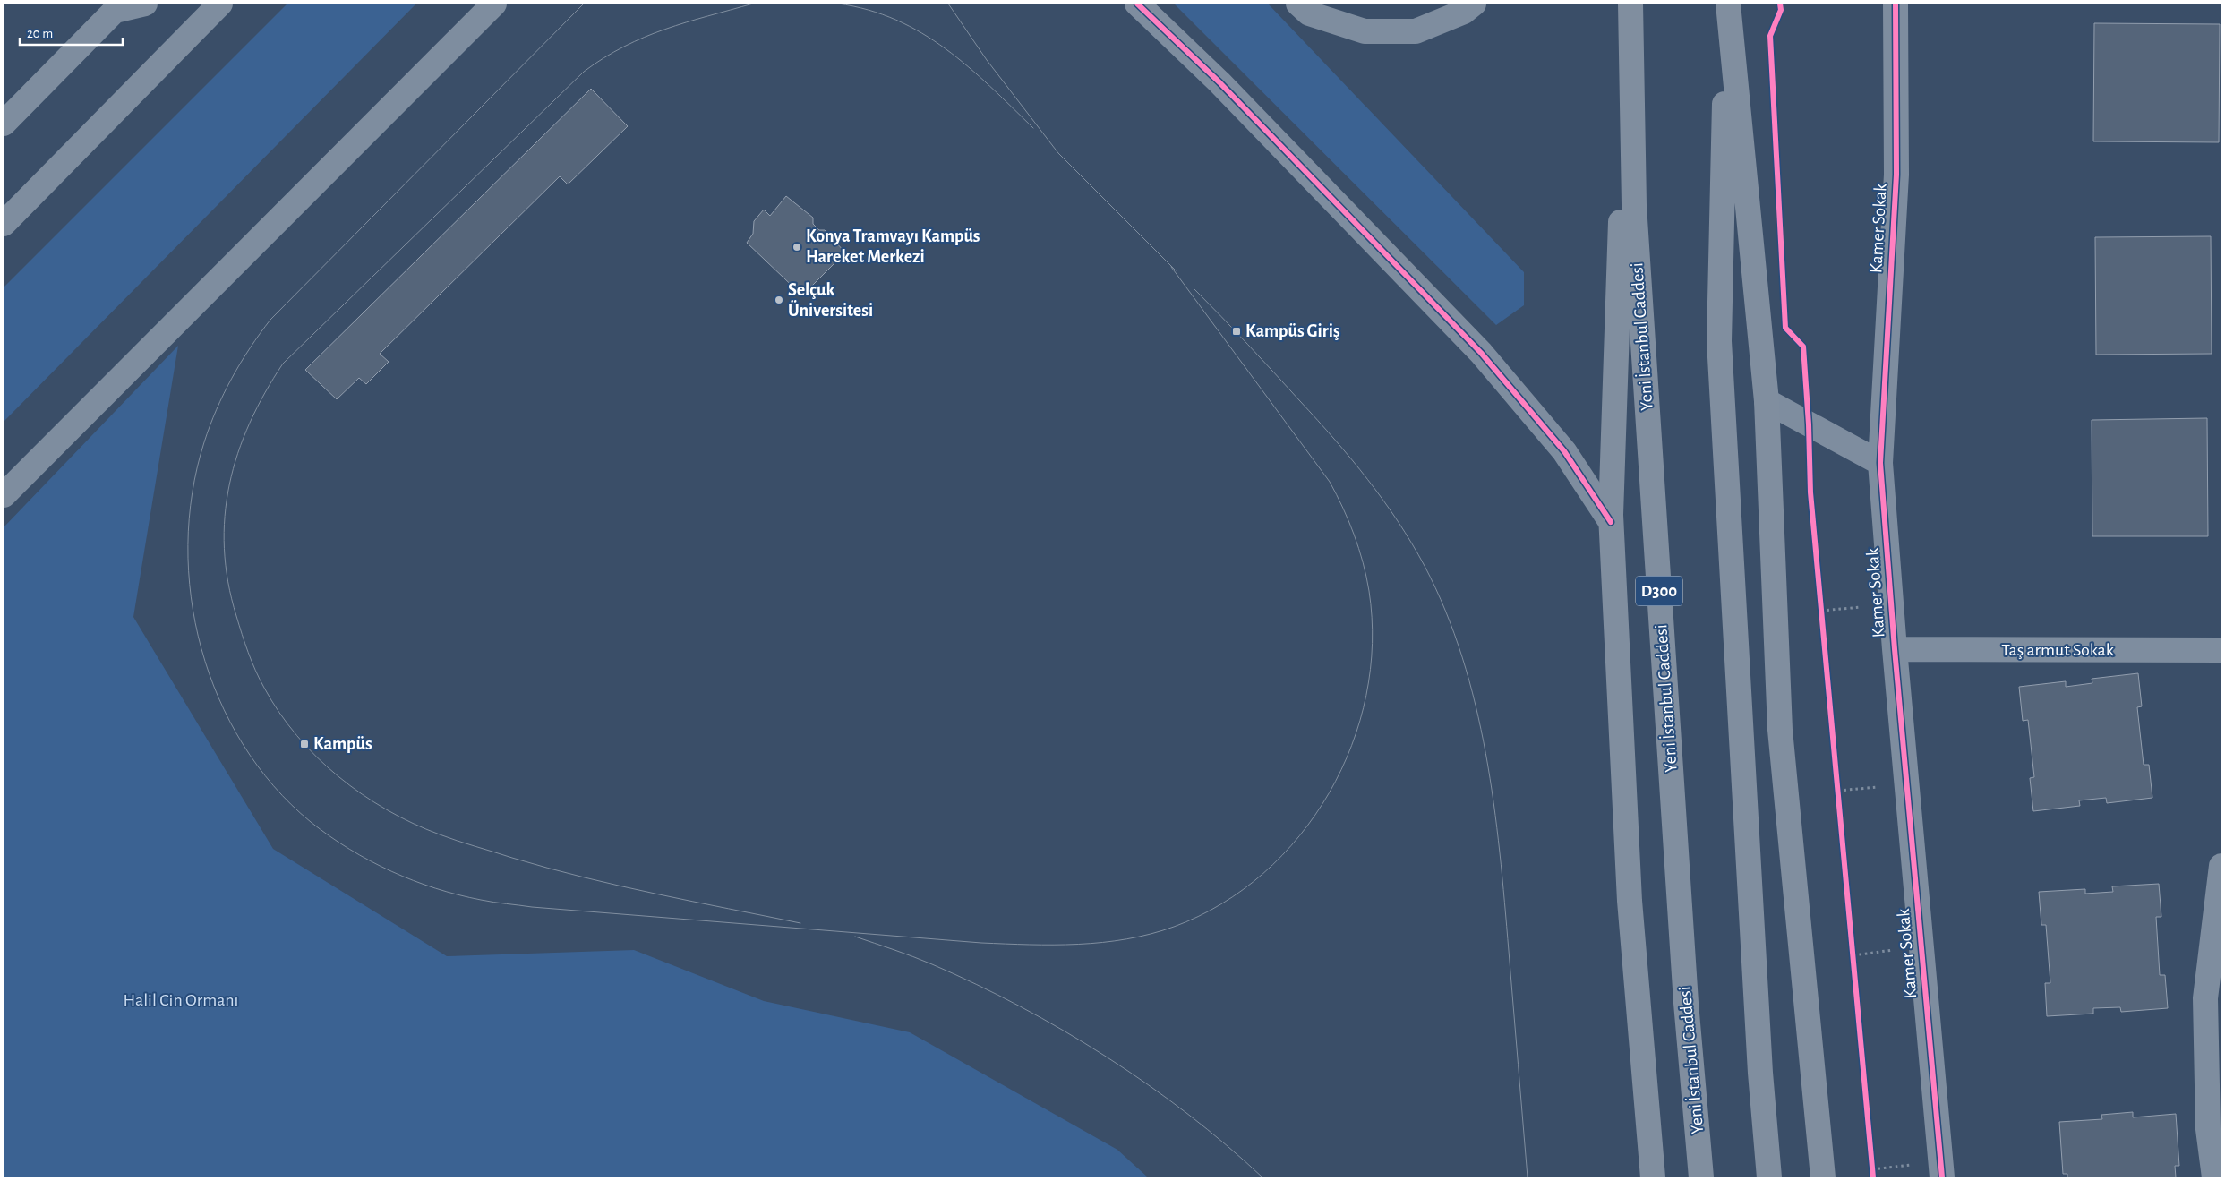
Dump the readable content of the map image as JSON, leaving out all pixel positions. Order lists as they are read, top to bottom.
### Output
{
  "streets": {
    "highway": ["Yeni İstanbul Caddesi", "D300"],
    "street": ["Kamer Sokak", "Taş armut Sokak"]
  },
  "crossings": [
    ["Kamer Sokak", "Taş armut Sokak"]
  ],
  "parks": ["Halil Cin Ormanı"],
  "places": {
    "other": ["Konya Tramvayı Kampüs Hareket Merkezi", "Selçuk Üniversitesi"],
    "transit": ["Kampüs Giriş", "Kampüs"]
  },
  "scale_bar": "20 m"
}
